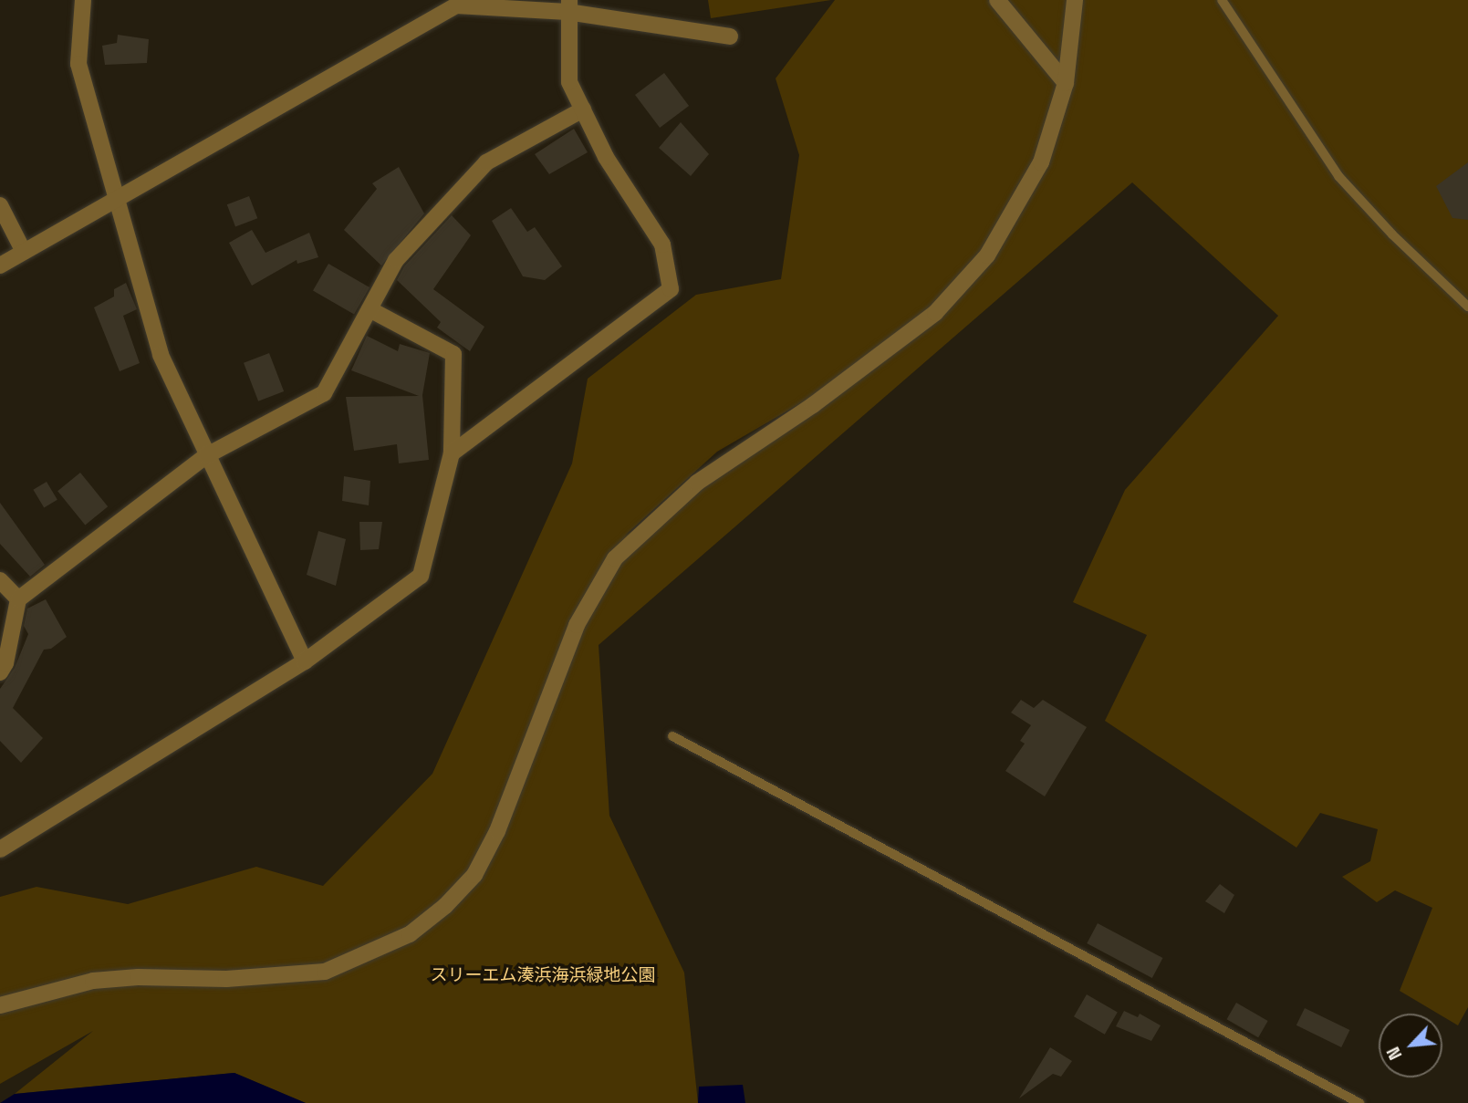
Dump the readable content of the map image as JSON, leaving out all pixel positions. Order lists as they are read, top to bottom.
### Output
{
  "parks": ["スリーエム湊浜海浜緑地公園"],
  "north": "bottom left"
}
